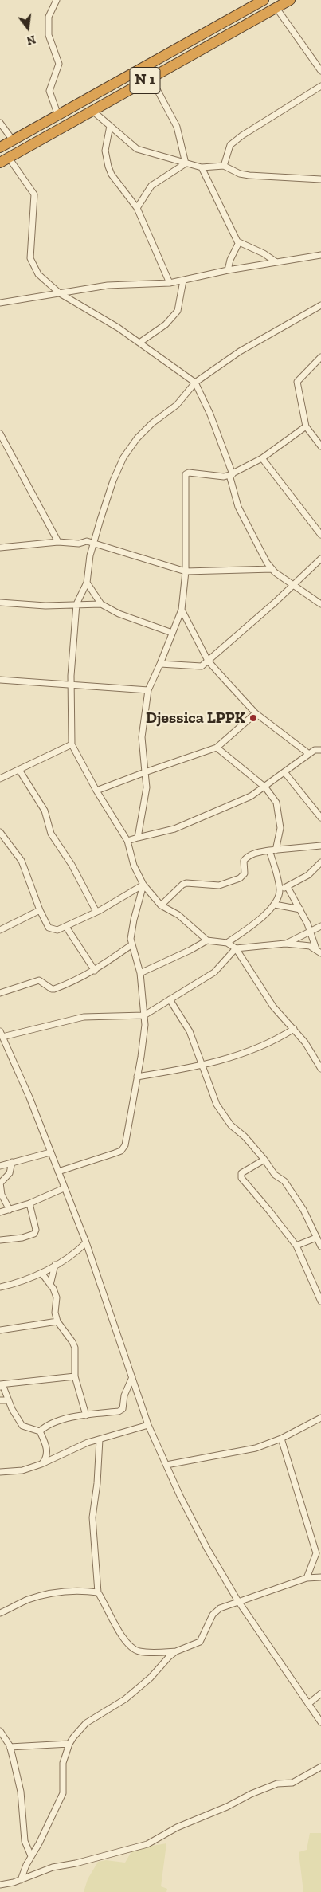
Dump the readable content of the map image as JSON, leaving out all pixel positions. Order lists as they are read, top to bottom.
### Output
{
  "streets": {
    "highway": ["N 1"]
  },
  "places": ["Djessica LPPK"],
  "north": "bottom"
}
